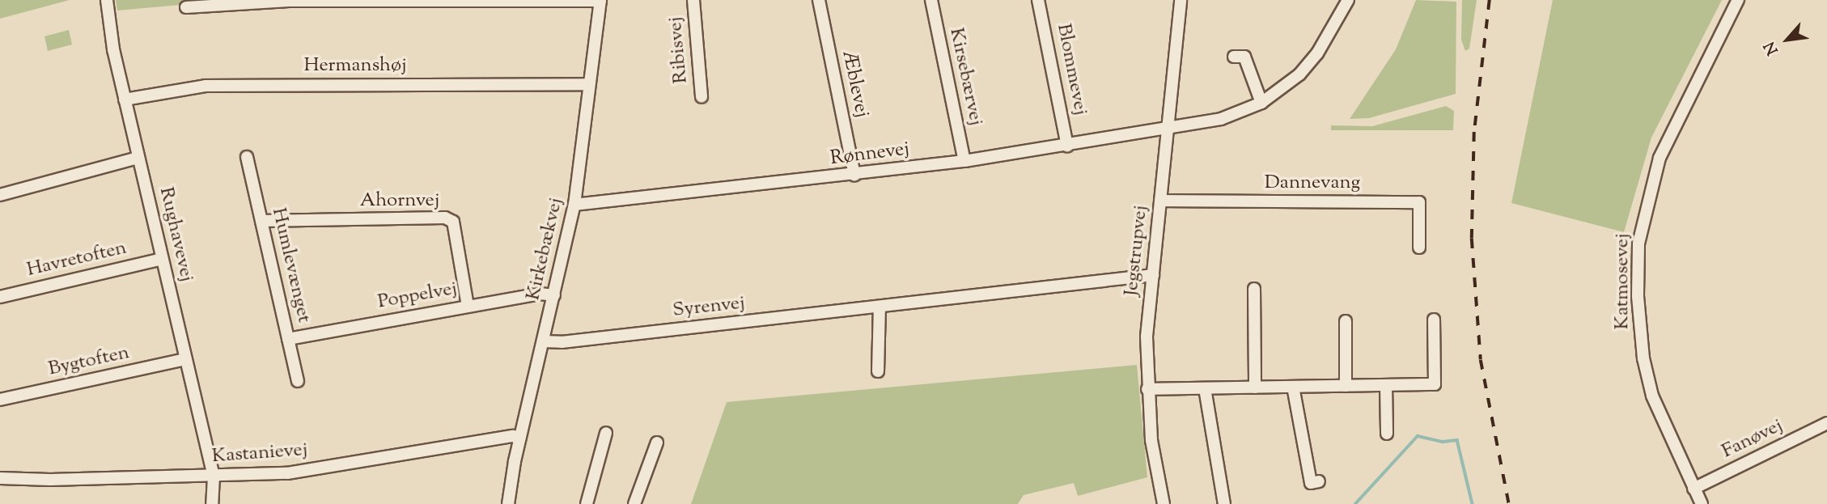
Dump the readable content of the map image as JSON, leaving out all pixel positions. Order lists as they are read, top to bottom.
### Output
{
  "streets": {
    "street": [
      "Ribisvej",
      "Hermanshøj",
      "Blommevej",
      "Kirsebærvej",
      "Æblevej",
      "Rønnevej",
      "Dannevang",
      "Ahornvej",
      "Rughavevej",
      "Kirkebækvej",
      "Jegstrupvej",
      "Havretoften",
      "Humlevænget",
      "Katmosevej",
      "Poppelvej",
      "Syrenvej",
      "Bygtoften",
      "Fanøvej",
      "Kastanievej"
    ]
  },
  "crossings": [
    ["Hermanshøj", "Rughavevej"],
    ["Hermanshøj", "Kirkebækvej"],
    ["Blommevej", "Rønnevej"],
    ["Kirsebærvej", "Rønnevej"],
    ["Æblevej", "Rønnevej"],
    ["Rønnevej", "Kirkebækvej"],
    ["Rønnevej", "Jegstrupvej"],
    ["Dannevang", "Jegstrupvej"],
    ["Ahornvej", "Humlevænget"],
    ["Ahornvej", "Poppelvej"],
    ["Rughavevej", "Havretoften"],
    ["Rughavevej", "Bygtoften"],
    ["Rughavevej", "Kastanievej"],
    ["Kirkebækvej", "Poppelvej"],
    ["Kirkebækvej", "Syrenvej"],
    ["Kirkebækvej", "Kastanievej"],
    ["Jegstrupvej", "Syrenvej"],
    ["Humlevænget", "Poppelvej"],
    ["Katmosevej", "Fanøvej"]
  ],
  "north": "bottom left"
}
